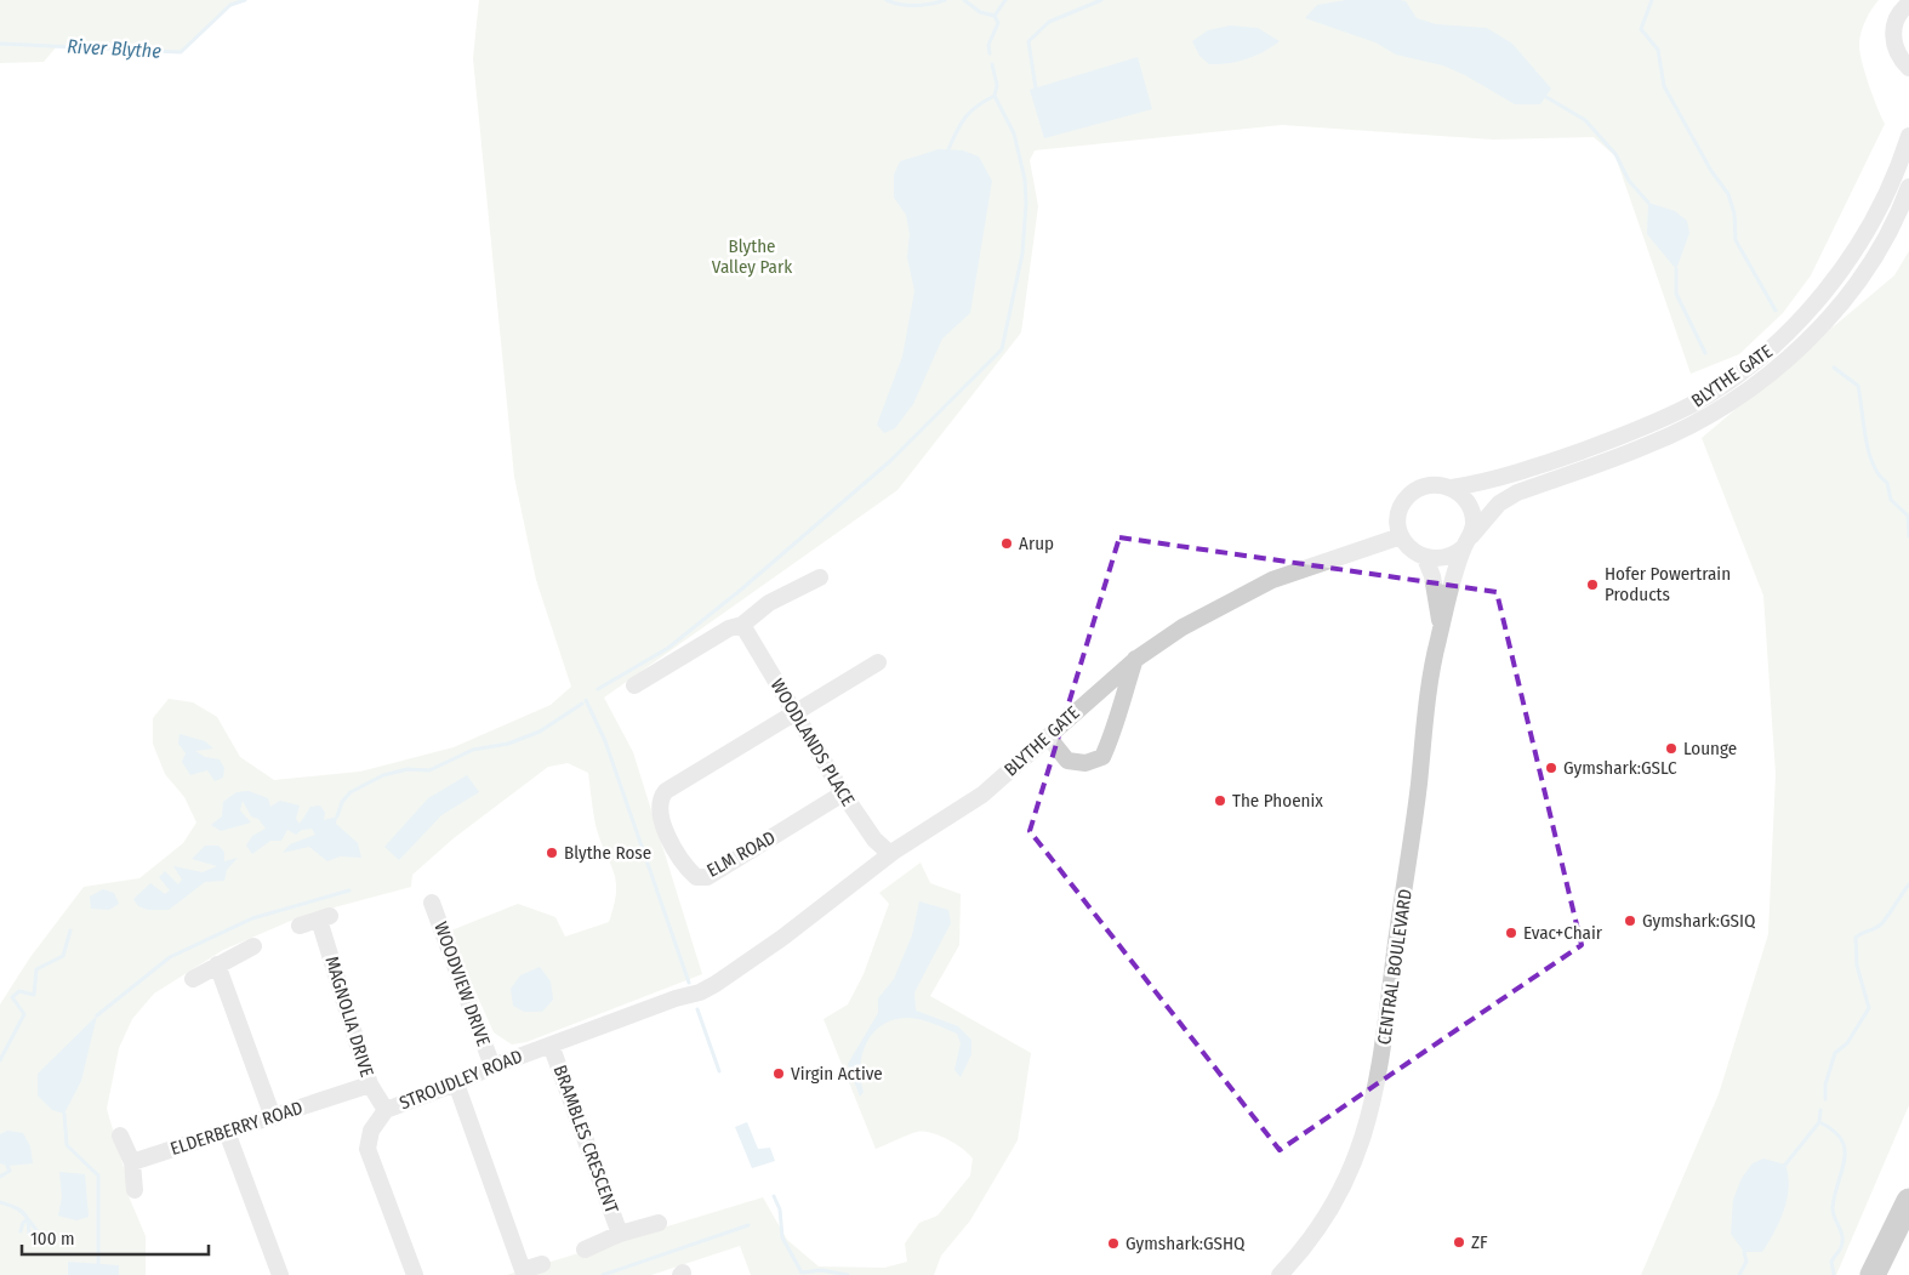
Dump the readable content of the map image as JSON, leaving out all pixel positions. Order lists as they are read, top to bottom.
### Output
{
  "streets": {
    "street": [
      "BLYTHE GATE",
      "WOODLANDS PLACE",
      "ELM ROAD",
      "CENTRAL BOULEVARD",
      "WOODVIEW DRIVE",
      "MAGNOLIA DRIVE",
      "STROUDLEY ROAD",
      "ELDERBERRY ROAD",
      "BRAMBLES CRESCENT"
    ]
  },
  "crossings": [
    ["BLYTHE GATE", "WOODLANDS PLACE"],
    ["BLYTHE GATE", "STROUDLEY ROAD"],
    ["WOODLANDS PLACE", "ELM ROAD"],
    ["WOODVIEW DRIVE", "STROUDLEY ROAD"],
    ["MAGNOLIA DRIVE", "STROUDLEY ROAD"],
    ["MAGNOLIA DRIVE", "ELDERBERRY ROAD"],
    ["STROUDLEY ROAD", "BRAMBLES CRESCENT"]
  ],
  "water": ["River Blythe"],
  "parks": ["Blythe Valley Park"],
  "places": [
    "Arup",
    "Hofer Powertrain Products",
    "Lounge",
    "Gymshark:GSLC",
    "The Phoenix",
    "Blythe Rose",
    "Gymshark:GSIQ",
    "Evac+Chair",
    "Virgin Active",
    "ZF",
    "Gymshark:GSHQ"
  ],
  "scale_bar": "100 m"
}
